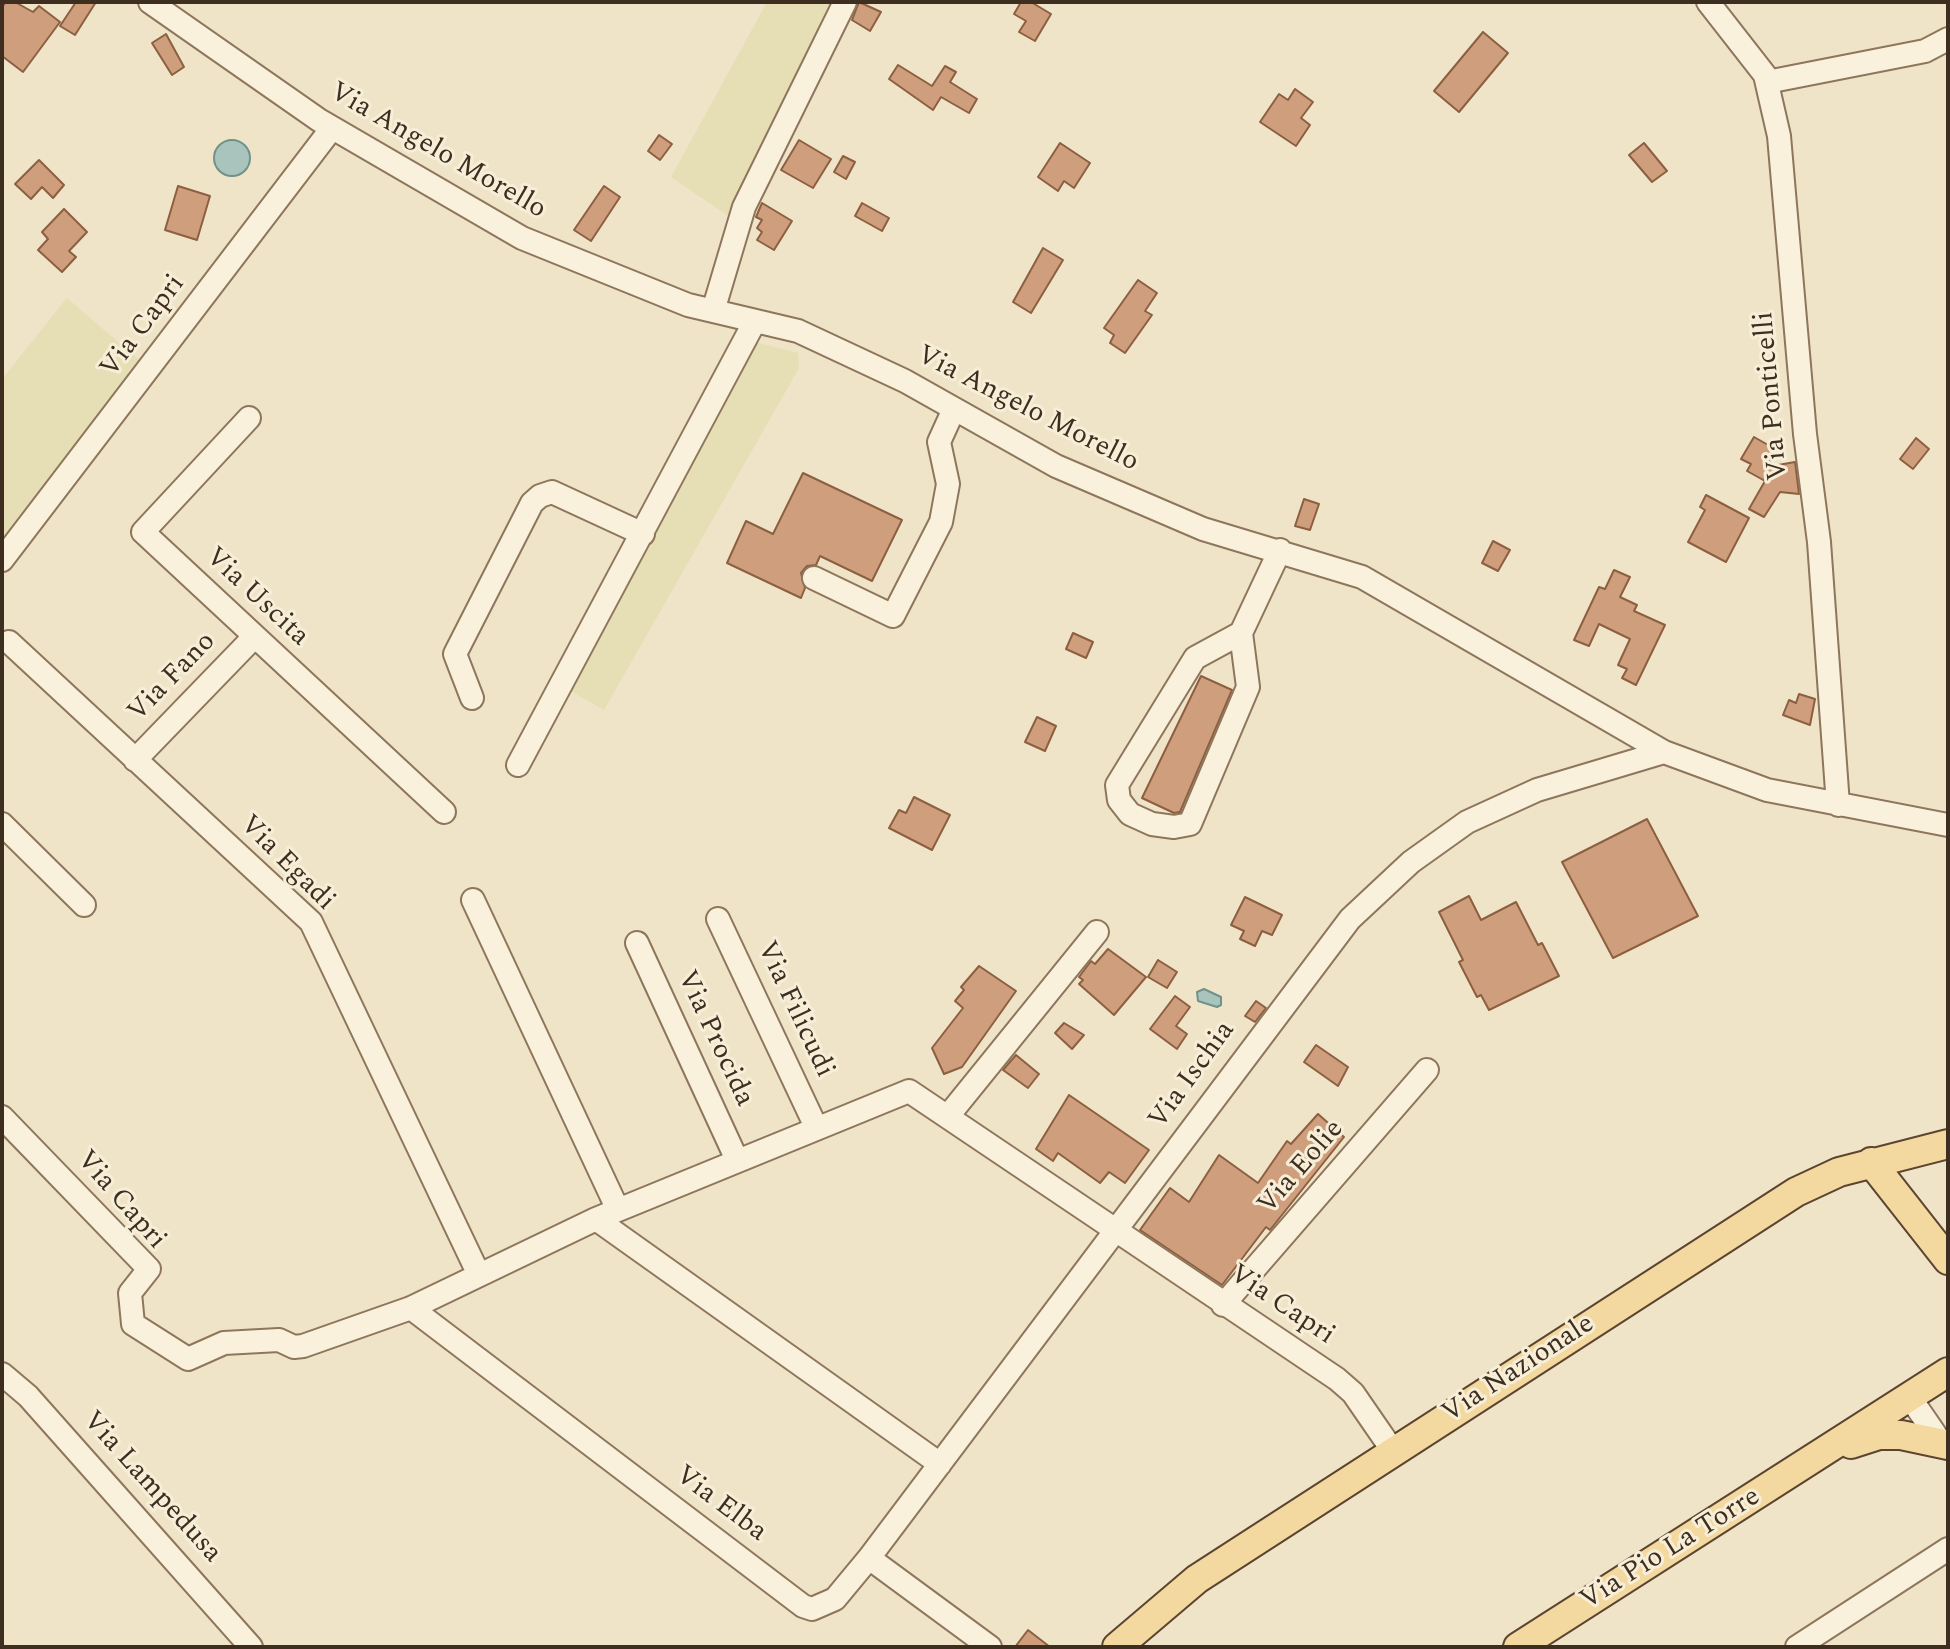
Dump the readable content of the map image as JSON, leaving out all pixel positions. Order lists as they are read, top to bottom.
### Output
{
  "streets": {
    "main road": ["Via Nazionale", "Via Pio La Torre"],
    "street": [
      "Via Angelo Morello",
      "Via Capri",
      "Via Ponticelli",
      "Via Uscita",
      "Via Fano",
      "Via Egadi",
      "Via Filicudi",
      "Via Procida",
      "Via Ischia",
      "Via Eolie",
      "Via Lampedusa",
      "Via Elba"
    ]
  },
  "crossings": [
    ["Via Angelo Morello", "Via Capri"],
    ["Via Angelo Morello", "Via Ponticelli"],
    ["Via Angelo Morello", "Via Ischia"],
    ["Via Capri", "Via Filicudi"],
    ["Via Capri", "Via Ischia"],
    ["Via Capri", "Via Eolie"],
    ["Via Capri", "Via Nazionale"],
    ["Via Capri", "Via Elba"],
    ["Via Uscita", "Via Fano"],
    ["Via Fano", "Via Egadi"],
    ["Via Ischia", "Via Elba"]
  ]
}
